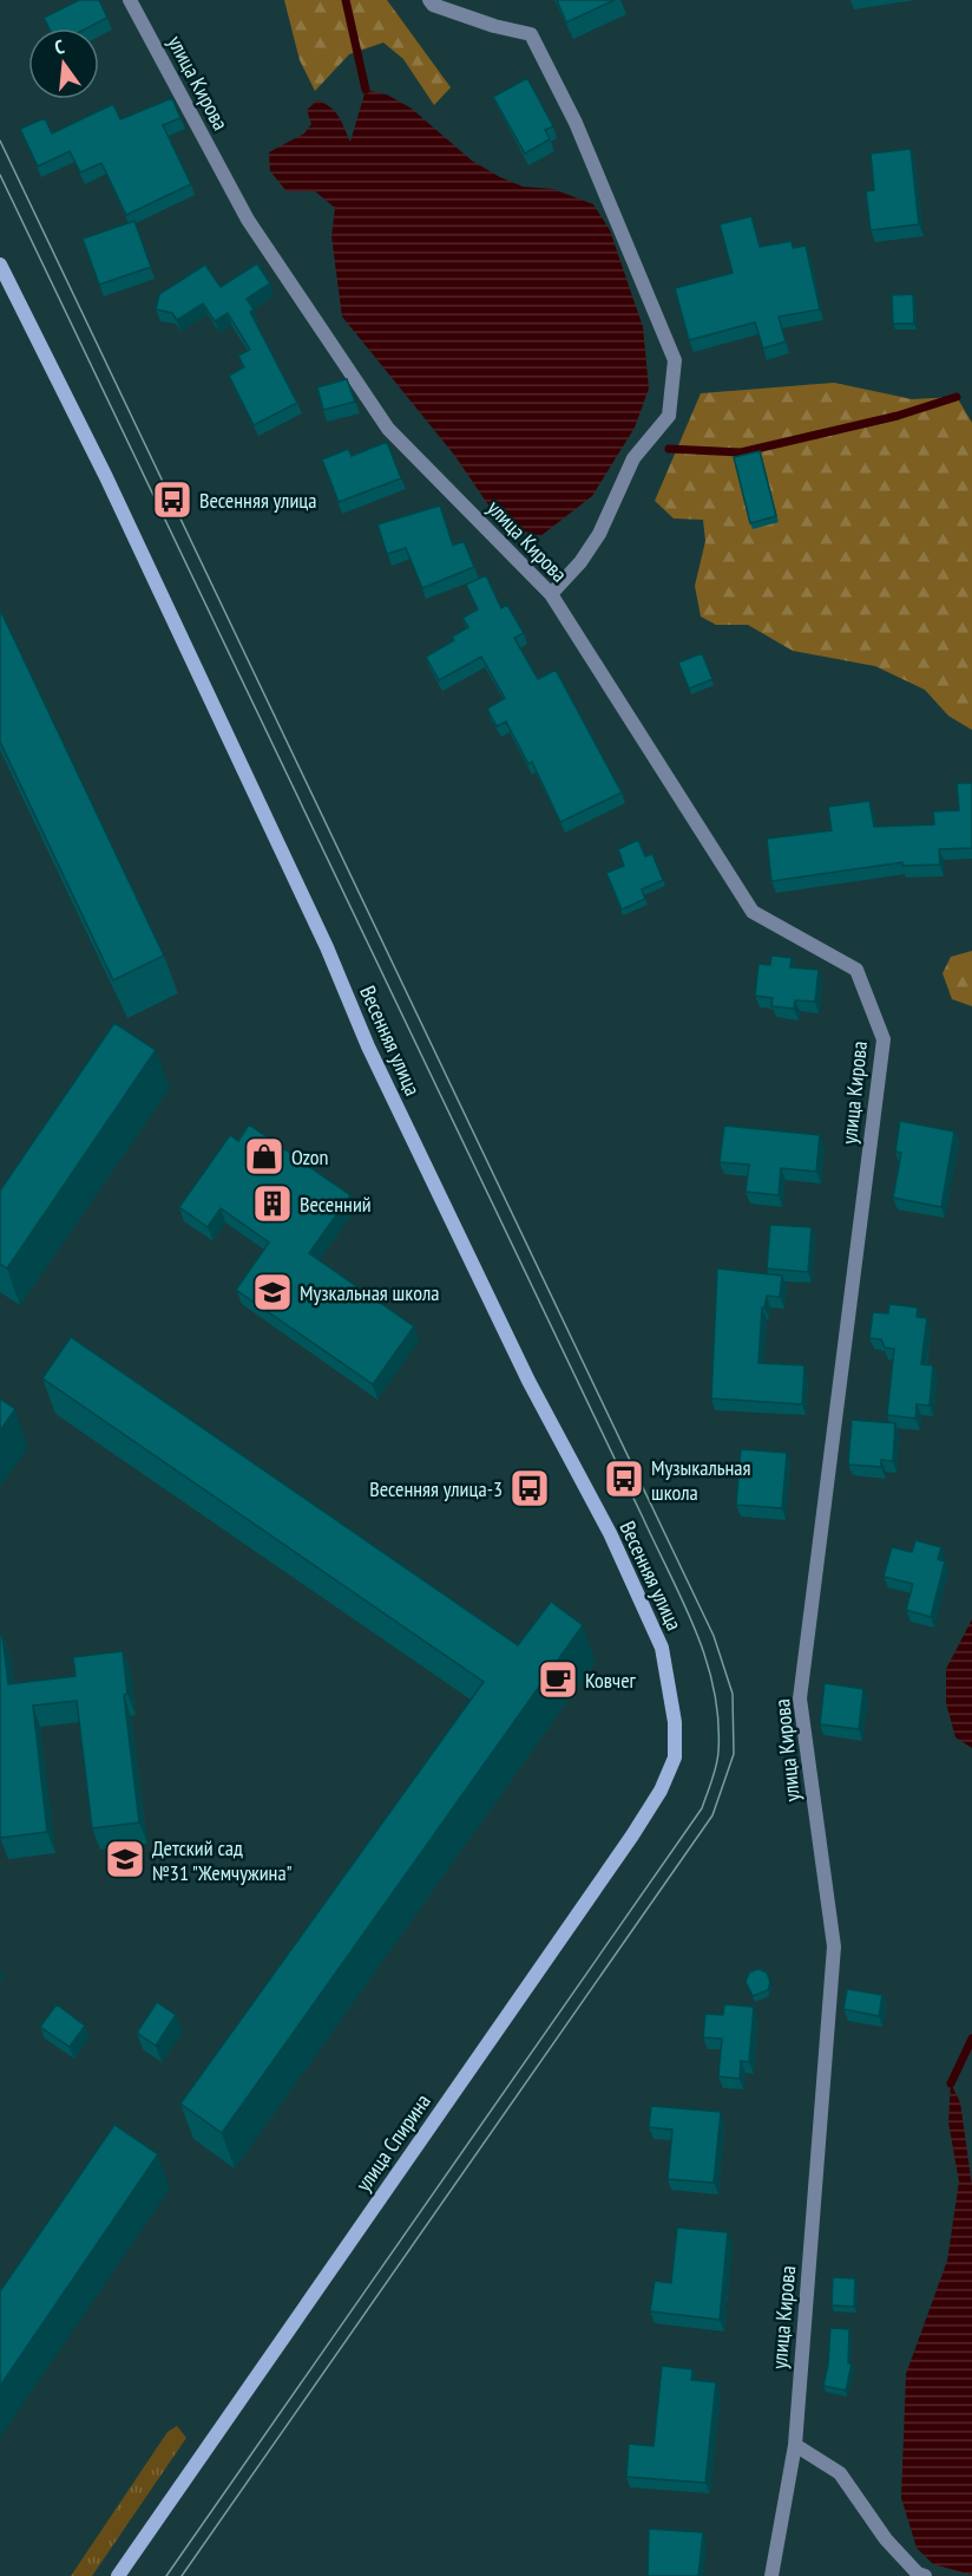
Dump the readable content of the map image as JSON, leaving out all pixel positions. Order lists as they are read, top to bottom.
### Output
{
  "streets": {
    "main road": ["Весенняя улица", "улица Спирина"],
    "street": ["улица Кирова"]
  },
  "crossings": [
    ["Весенняя улица", "улица Спирина"]
  ],
  "places": {
    "bus stop": ["Весенняя улица", "Музыкальная школа", "Весенняя улица-3"],
    "shop": ["Ozon"],
    "building": ["Весенний"],
    "school or university": ["Музкальная школа", "Детский сад №31 \"Жемчужина\""],
    "cafe": ["Ковчег"]
  },
  "north": "top"
}
